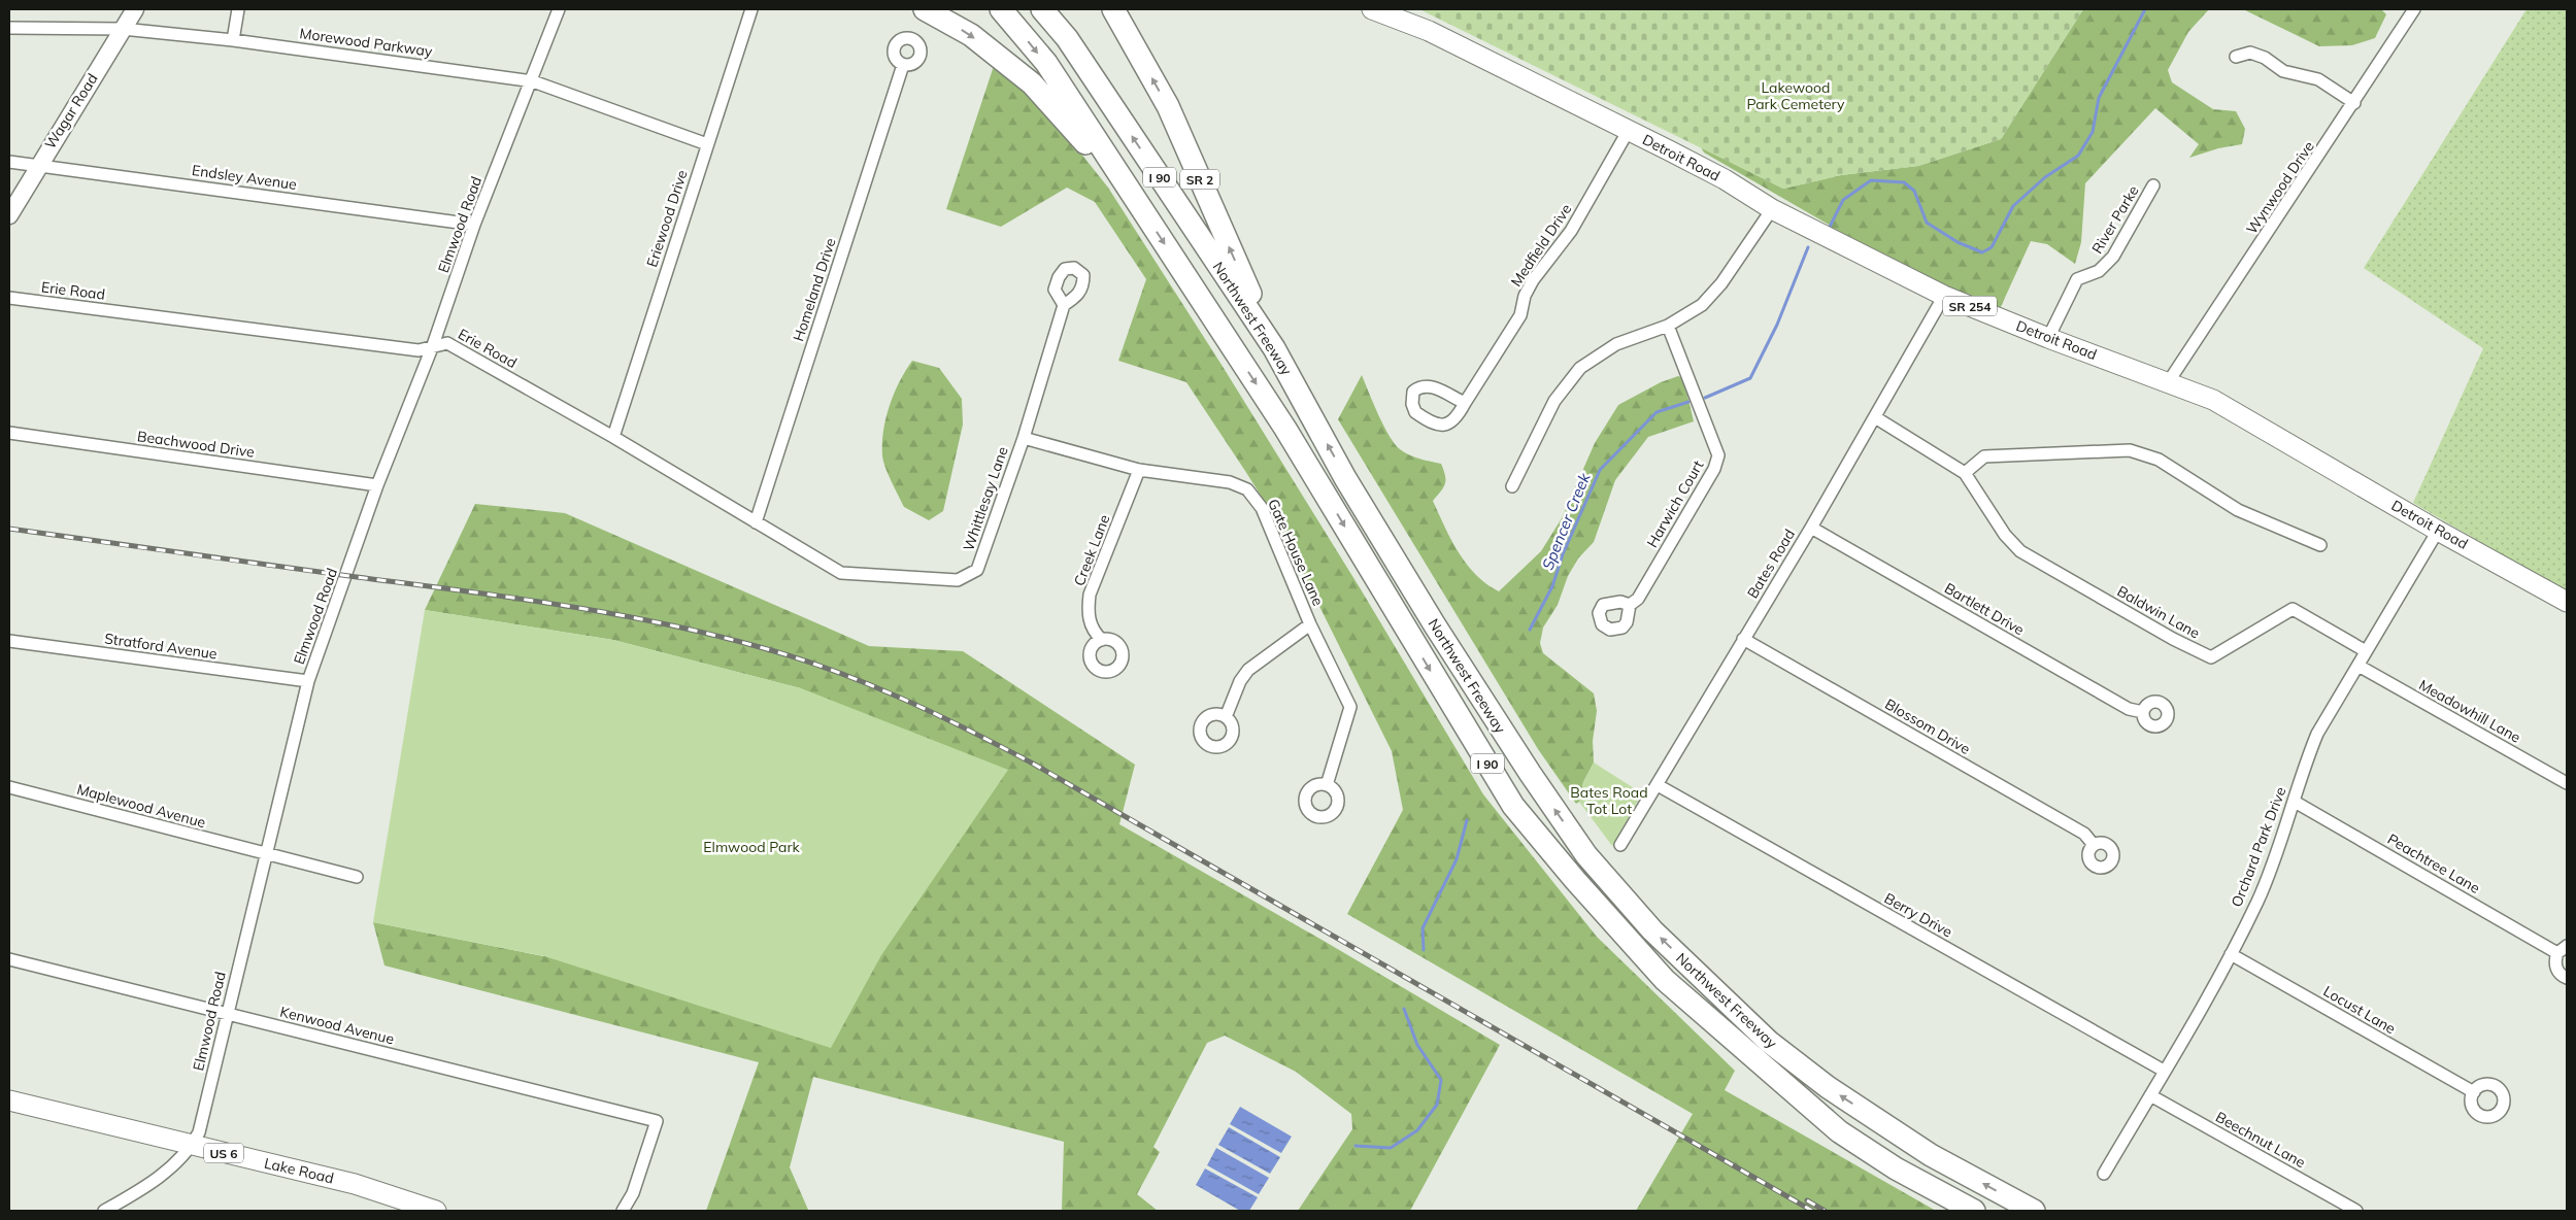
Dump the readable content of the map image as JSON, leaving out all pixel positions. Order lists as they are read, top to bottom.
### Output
{
  "streets": {
    "highway": ["I 90", "SR 2", "Northwest Freeway"],
    "main road": [
      "Detroit Road",
      "SR 254",
      "US 6",
      "Lake Road"
    ],
    "street": [
      "Morewood Parkway",
      "Wagar Road",
      "Endsley Avenue",
      "Wynwood Drive",
      "Eriewood Drive",
      "River Parke",
      "Elmwood Road",
      "Medfield Drive",
      "Homeland Drive",
      "Erie Road",
      "Beachwood Drive",
      "Whittlesay Lane",
      "Harwich Court",
      "Creek Lane",
      "Gate House Lane",
      "Bates Road",
      "Bartlett Drive",
      "Baldwin Lane",
      "Stratford Avenue",
      "Meadowhill Lane",
      "Blossom Drive",
      "Maplewood Avenue",
      "Orchard Park Drive",
      "Peachtree Lane",
      "Berry Drive",
      "Locust Lane",
      "Kenwood Avenue",
      "Beechnut Lane"
    ]
  },
  "crossings": [
    ["Morewood Parkway", "Wagar Road"],
    ["Morewood Parkway", "Eriewood Drive"],
    ["Morewood Parkway", "Elmwood Road"],
    ["Wagar Road", "Endsley Avenue"],
    ["Detroit Road", "Wynwood Drive"],
    ["Detroit Road", "River Parke"],
    ["Detroit Road", "Medfield Drive"],
    ["Detroit Road", "Bates Road"],
    ["Detroit Road", "Orchard Park Drive"],
    ["Endsley Avenue", "Elmwood Road"],
    ["SR 2", "Northwest Freeway"],
    ["Eriewood Drive", "Erie Road"],
    ["Elmwood Road", "Erie Road"],
    ["Elmwood Road", "Beachwood Drive"],
    ["Elmwood Road", "Stratford Avenue"],
    ["Elmwood Road", "Maplewood Avenue"],
    ["Elmwood Road", "Kenwood Avenue"],
    ["Elmwood Road", "Lake Road"],
    ["Homeland Drive", "Erie Road"],
    ["Erie Road", "Whittlesay Lane"],
    ["Whittlesay Lane", "Gate House Lane"],
    ["Creek Lane", "Gate House Lane"],
    ["Bates Road", "Bartlett Drive"],
    ["Bates Road", "Baldwin Lane"],
    ["Bates Road", "Blossom Drive"],
    ["Bates Road", "Berry Drive"],
    ["Baldwin Lane", "Orchard Park Drive"],
    ["Meadowhill Lane", "Orchard Park Drive"],
    ["Orchard Park Drive", "Peachtree Lane"],
    ["Orchard Park Drive", "Berry Drive"],
    ["Orchard Park Drive", "Locust Lane"],
    ["Orchard Park Drive", "Beechnut Lane"]
  ],
  "water": ["Spencer Creek"],
  "parks": ["Lakewood Park Cemetery", "Bates Road Tot Lot", "Elmwood Park"]
}
